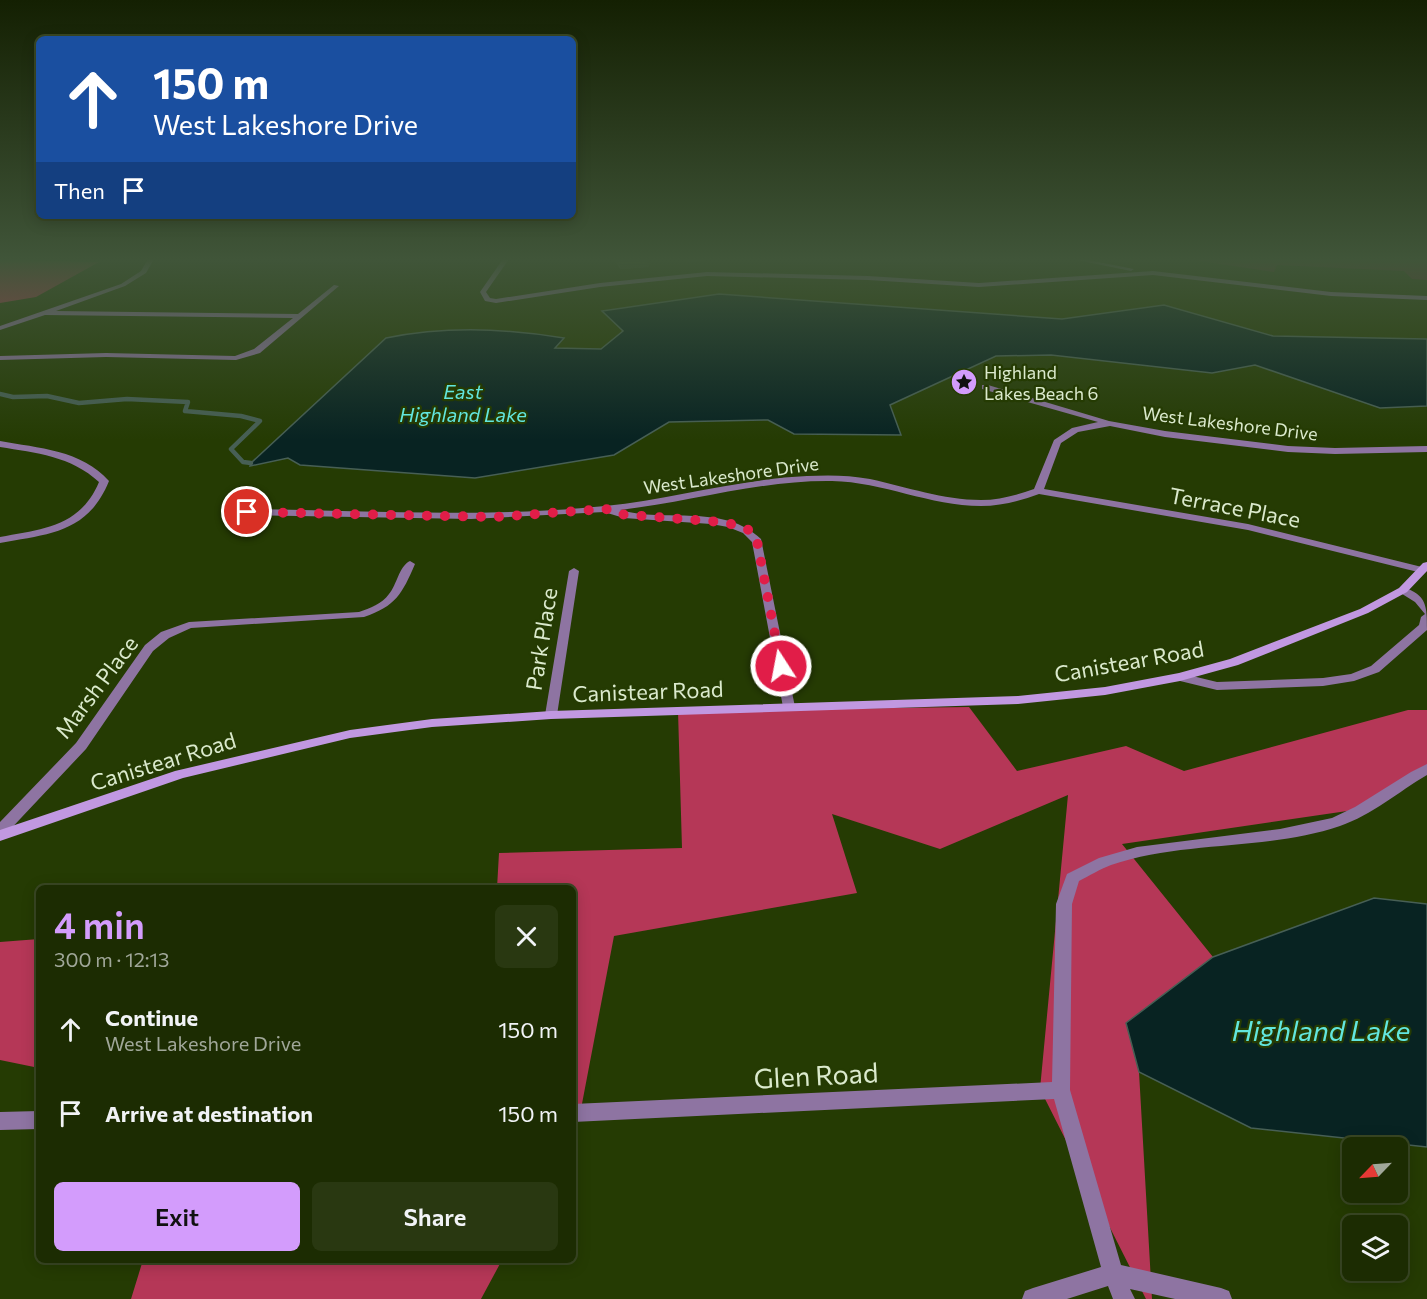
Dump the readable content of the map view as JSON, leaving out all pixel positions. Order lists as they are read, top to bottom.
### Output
{
  "streets": {
    "street": [
      "West Lakeshore Drive",
      "Terrace Place",
      "Park Place",
      "Canistear Road",
      "Marsh Place",
      "Glen Road"
    ]
  },
  "crossings": [
    ["West Lakeshore Drive", "Terrace Place"],
    ["Terrace Place", "Canistear Road"],
    ["Park Place", "Canistear Road"]
  ],
  "water": ["East Highland Lake", "Highland Lake"],
  "places": {
    "place": ["Highland Lakes Beach 6"]
  },
  "north": "bottom left",
  "page": {
    "turn": ["150 m", "West Lakeshore Drive"],
    "then": "Then",
    "heading": ["4 min", "300 m · 12:13"],
    "list": [
      {
        "name": "Continue",
        "note": "West Lakeshore Drive",
        "value": "150 m"
      },
      {
        "name": "Arrive at destination",
        "value": "150 m"
      }
    ],
    "buttons": ["Exit", "Share"]
  }
}
